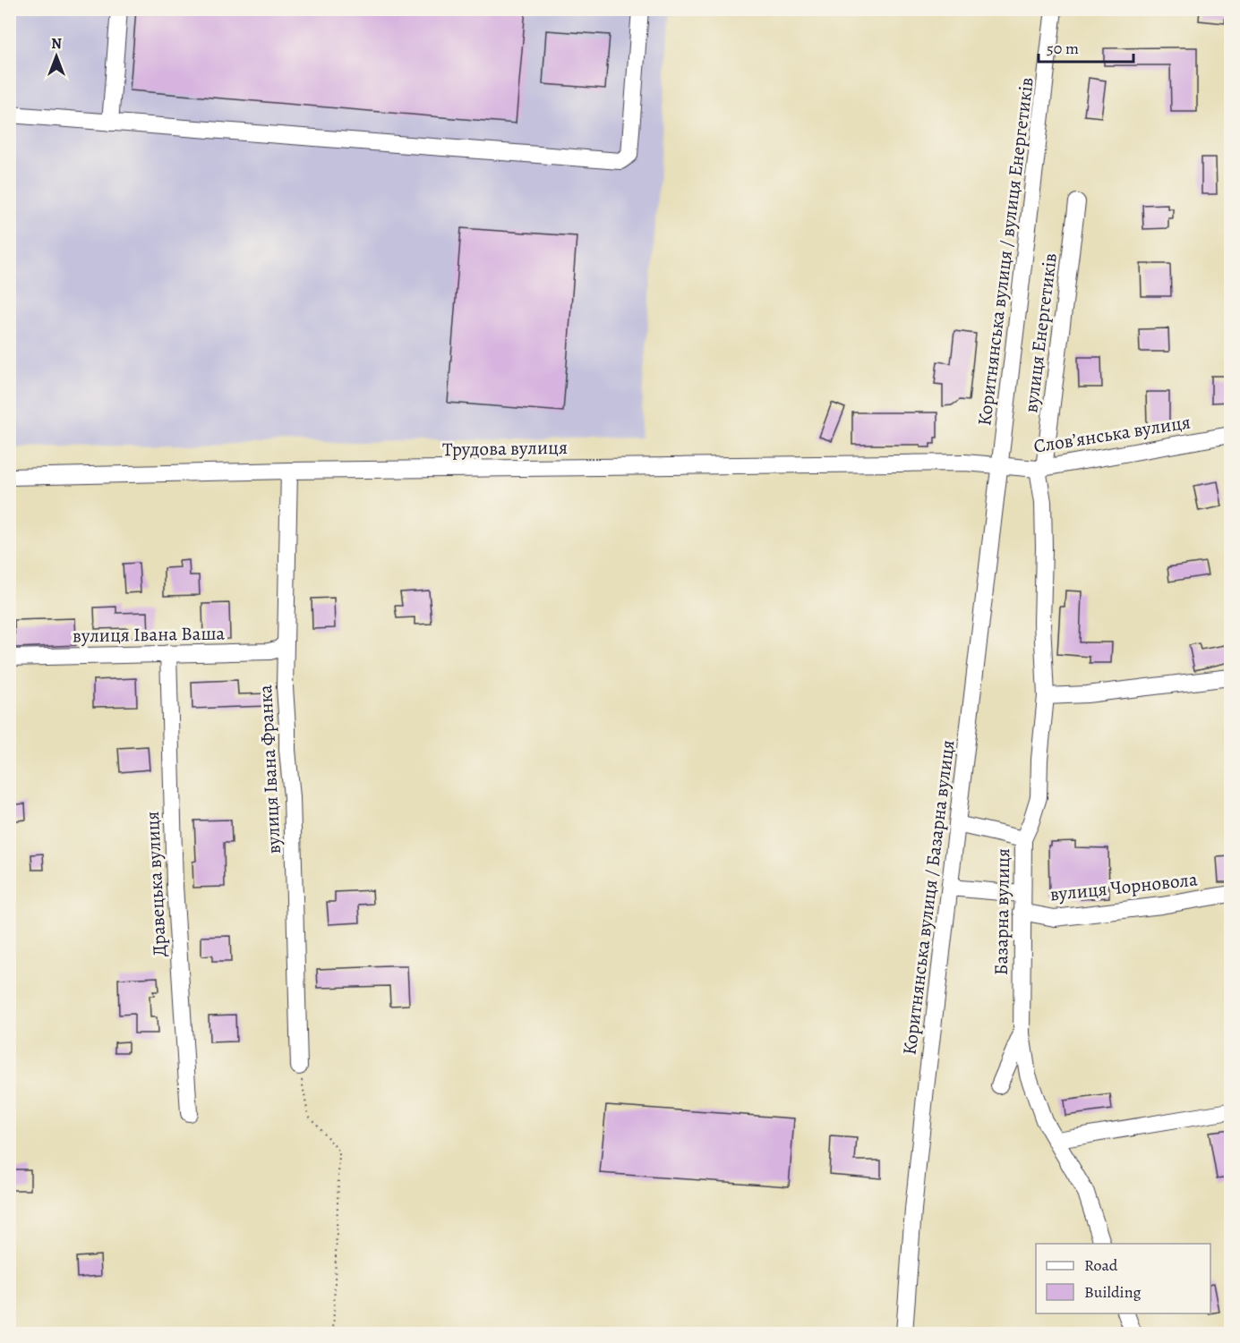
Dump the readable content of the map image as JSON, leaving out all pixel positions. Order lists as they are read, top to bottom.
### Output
{
  "streets": {
    "street": [
      "Коритнянська вулиця / вулиця Енергетиків",
      "вулиця Енергетиків",
      "Словʼянська вулиця",
      "Трудова вулиця",
      "вулиця Івана Ваша",
      "вулиця Івана Франка",
      "Дравецька вулиця",
      "вулиця Чорновола",
      "Коритнянська вулиця / Базарна вулиця",
      "Базарна вулиця"
    ]
  },
  "crossings": [
    ["Коритнянська вулиця / вулиця Енергетиків", "Словʼянська вулиця"],
    ["Коритнянська вулиця / вулиця Енергетиків", "Трудова вулиця"],
    ["Коритнянська вулиця / вулиця Енергетиків", "Коритнянська вулиця / Базарна вулиця"],
    ["вулиця Енергетиків", "Словʼянська вулиця"],
    ["вулиця Енергетиків", "Базарна вулиця"],
    ["Словʼянська вулиця", "Трудова вулиця"],
    ["Словʼянська вулиця", "Коритнянська вулиця / Базарна вулиця"],
    ["Словʼянська вулиця", "Базарна вулиця"],
    ["Трудова вулиця", "вулиця Івана Франка"],
    ["Трудова вулиця", "Коритнянська вулиця / Базарна вулиця"],
    ["вулиця Івана Ваша", "вулиця Івана Франка"],
    ["вулиця Івана Ваша", "Дравецька вулиця"],
    ["вулиця Чорновола", "Коритнянська вулиця / Базарна вулиця"],
    ["вулиця Чорновола", "Базарна вулиця"]
  ],
  "legend": ["Road", "Building"],
  "scale_bar": "50 m",
  "north": "top"
}
